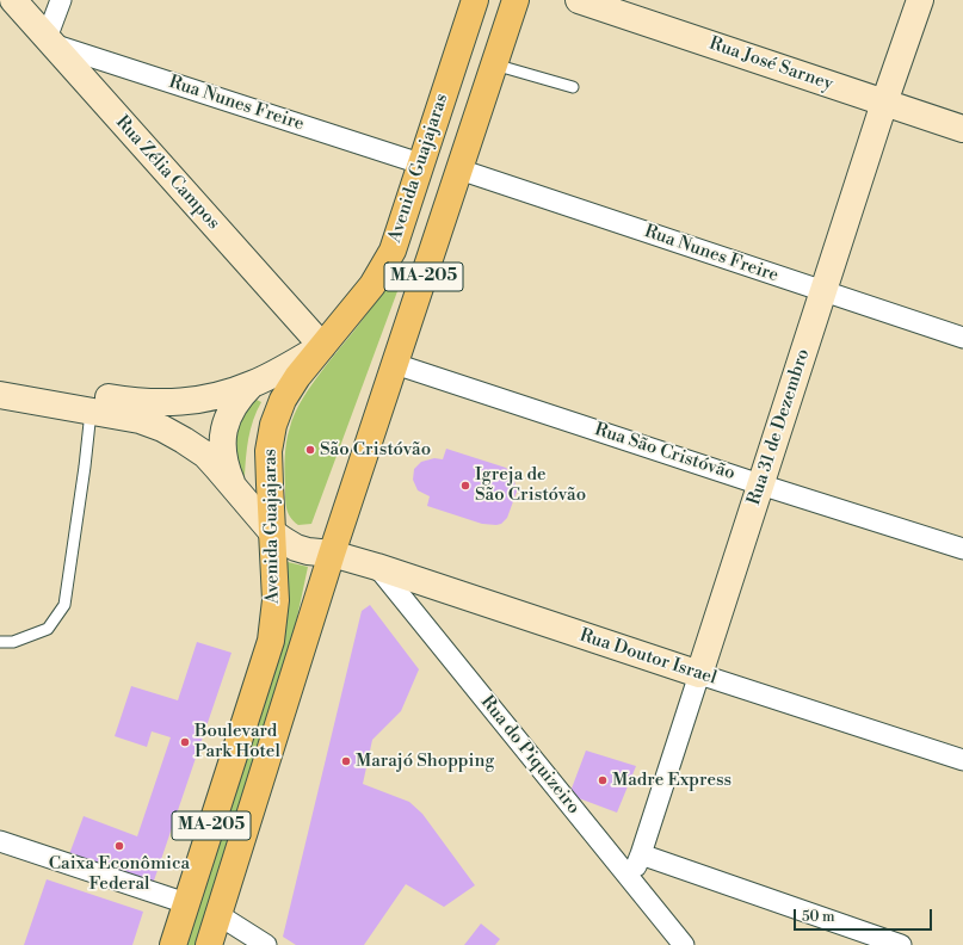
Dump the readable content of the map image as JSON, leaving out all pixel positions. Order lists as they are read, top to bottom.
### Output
{
  "streets": {
    "main road": ["Avenida Guajajaras", "MA-205"],
    "street": [
      "Rua José Sarney",
      "Rua Nunes Freire",
      "Rua Zélia Campos",
      "Rua 31 de Dezembro",
      "Rua São Cristóvão",
      "Rua Doutor Israel",
      "Rua do Piquizeiro"
    ]
  },
  "crossings": [
    ["Rua José Sarney", "Rua 31 de Dezembro"],
    ["Rua Nunes Freire", "Avenida Guajajaras"],
    ["Rua Nunes Freire", "Rua Zélia Campos"],
    ["Rua Nunes Freire", "MA-205"],
    ["Rua Nunes Freire", "Rua 31 de Dezembro"],
    ["Avenida Guajajaras", "Rua Zélia Campos"],
    ["Avenida Guajajaras", "MA-205"],
    ["Avenida Guajajaras", "Rua Doutor Israel"],
    ["Rua Zélia Campos", "MA-205"],
    ["MA-205", "Rua São Cristóvão"],
    ["MA-205", "Rua Doutor Israel"],
    ["Rua 31 de Dezembro", "Rua São Cristóvão"],
    ["Rua 31 de Dezembro", "Rua Doutor Israel"],
    ["Rua 31 de Dezembro", "Rua do Piquizeiro"],
    ["Rua Doutor Israel", "Rua do Piquizeiro"]
  ],
  "places": [
    "São Cristóvão",
    "Igreja de São Cristóvão",
    "Boulevard Park Hotel",
    "Marajó Shopping",
    "Madre Express",
    "Caixa Econômica Federal"
  ],
  "scale_bar": "50 m"
}
